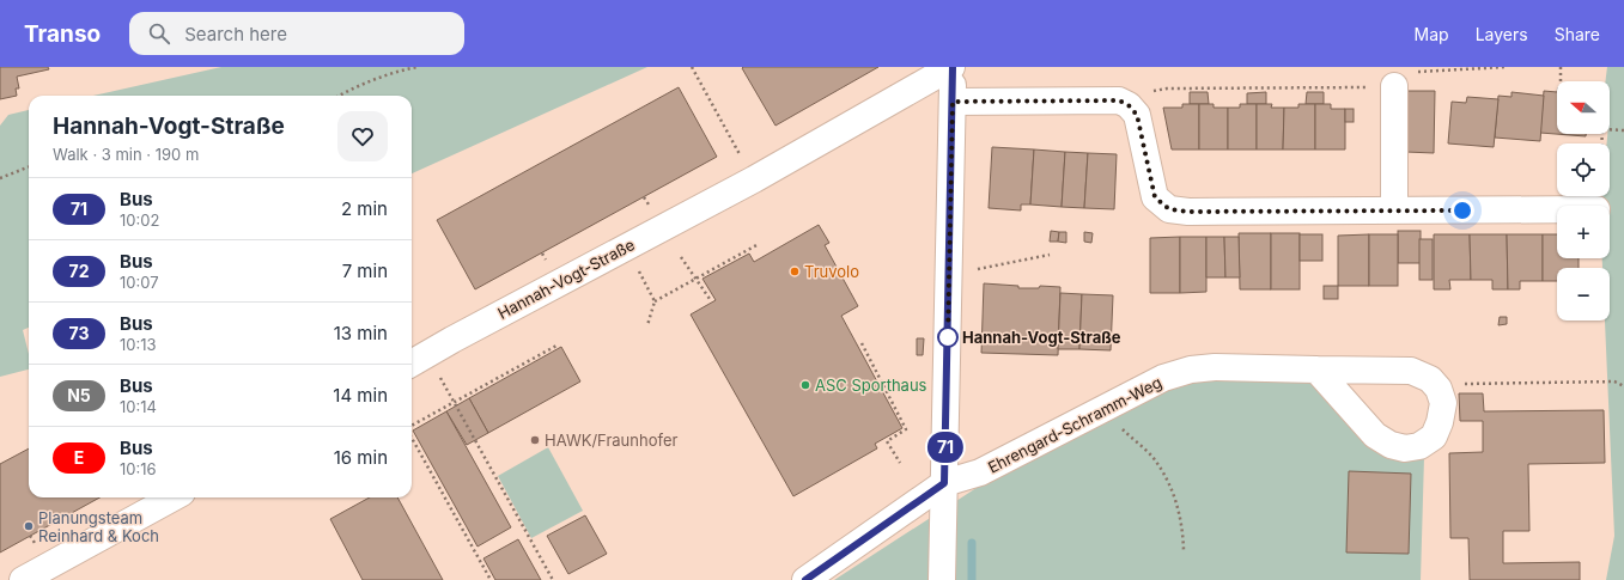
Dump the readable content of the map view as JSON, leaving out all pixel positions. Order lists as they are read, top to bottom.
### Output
{
  "streets": {
    "street": ["Hannah-Vogt-Straße", "Ehrengard-Schramm-Weg"]
  },
  "places": [
    "Truvolo",
    "Hannah-Vogt-Straße",
    "ASC Sporthaus",
    "HAWK/Fraunhofer",
    "Planungsteam Reinhard & Koch"
  ],
  "lines": ["bus line 71"],
  "north": "left",
  "page": {
    "header": "Transo",
    "search": "Search here",
    "nav": ["Map", "Layers", "Share"],
    "on_map": "71",
    "map_buttons": ["+", "−"],
    "heading": ["Hannah-Vogt-Straße", "Walk · 3 min · 190 m"],
    "list": [
      {
        "mark": "71",
        "name": "Bus",
        "note": "10:02",
        "value": "2 min"
      },
      {
        "mark": "72",
        "name": "Bus",
        "note": "10:07",
        "value": "7 min"
      },
      {
        "mark": "73",
        "name": "Bus",
        "note": "10:13",
        "value": "13 min"
      },
      {
        "mark": "N5",
        "name": "Bus",
        "note": "10:14",
        "value": "14 min"
      },
      {
        "mark": "E",
        "name": "Bus",
        "note": "10:16",
        "value": "16 min"
      }
    ]
  }
}
